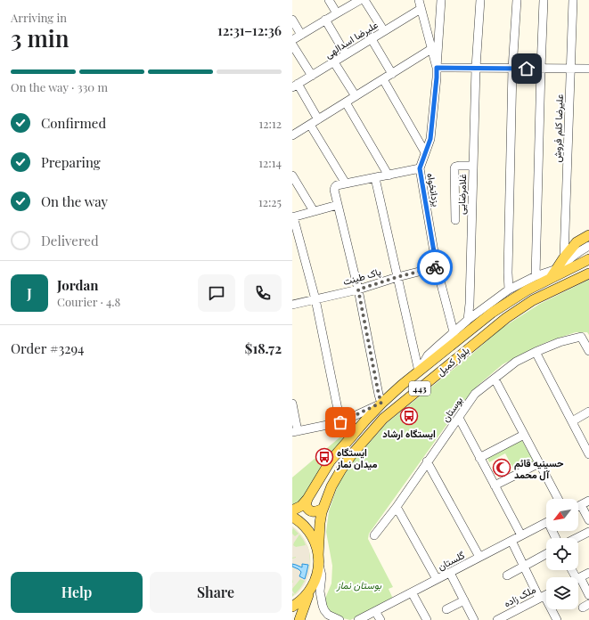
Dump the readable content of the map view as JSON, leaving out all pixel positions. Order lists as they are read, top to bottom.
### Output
{
  "streets": {
    "main road": ["بلوار کمیل", "443"],
    "street": [
      "علیرضا اسدالهی",
      "علیرضا کلم فروش",
      "یزدانخواه",
      "غلامرضایی",
      "پاک طینت",
      "بوستان",
      "گلستان",
      "ملک زاده"
    ]
  },
  "crossings": [
    ["علیرضا اسدالهی", "یزدانخواه"],
    ["یزدانخواه", "پاک طینت"],
    ["یزدانخواه", "بلوار کمیل"]
  ],
  "parks": ["بوستان نماز"],
  "places": {
    "bus stop": ["ایستگاه ارشاد", "ایستگاه میدان نماز"],
    "mosque": ["حسینیه قائم آل محمد"]
  },
  "north": "bottom left",
  "page": {
    "heading": ["3 min", "Arriving in", "12:31–12:36"],
    "panel": [
      "Jordan",
      "Courier · 4.8",
      "Order #3294",
      "$18.72"
    ],
    "bar": "On the way · 330 m",
    "list": [
      ["Confirmed", "12:12"],
      ["Preparing", "12:14"],
      ["On the way", "12:25"],
      "Delivered"
    ],
    "round": "J",
    "buttons": ["Help", "Share"]
  }
}
